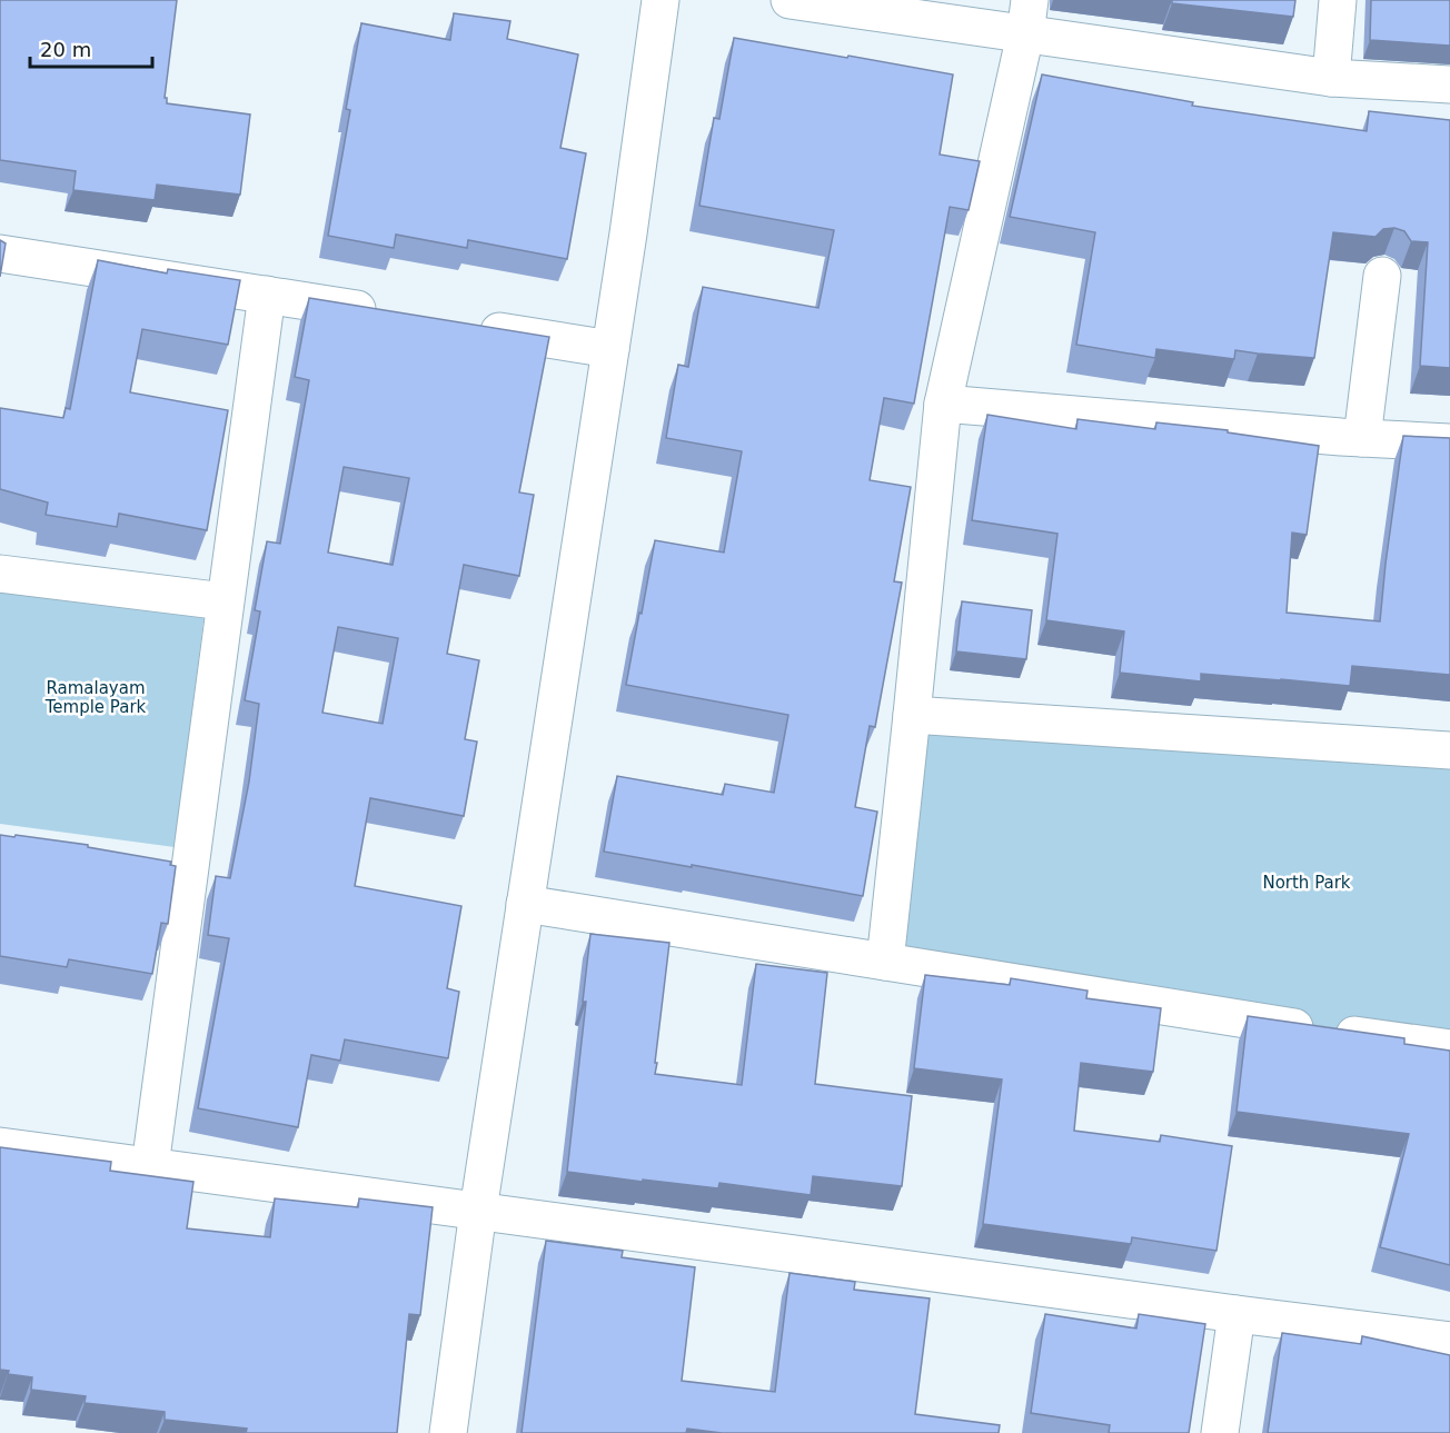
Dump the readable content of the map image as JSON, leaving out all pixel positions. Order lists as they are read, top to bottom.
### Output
{
  "parks": ["Ramalayam Temple Park", "North Park"],
  "scale_bar": "20 m"
}
